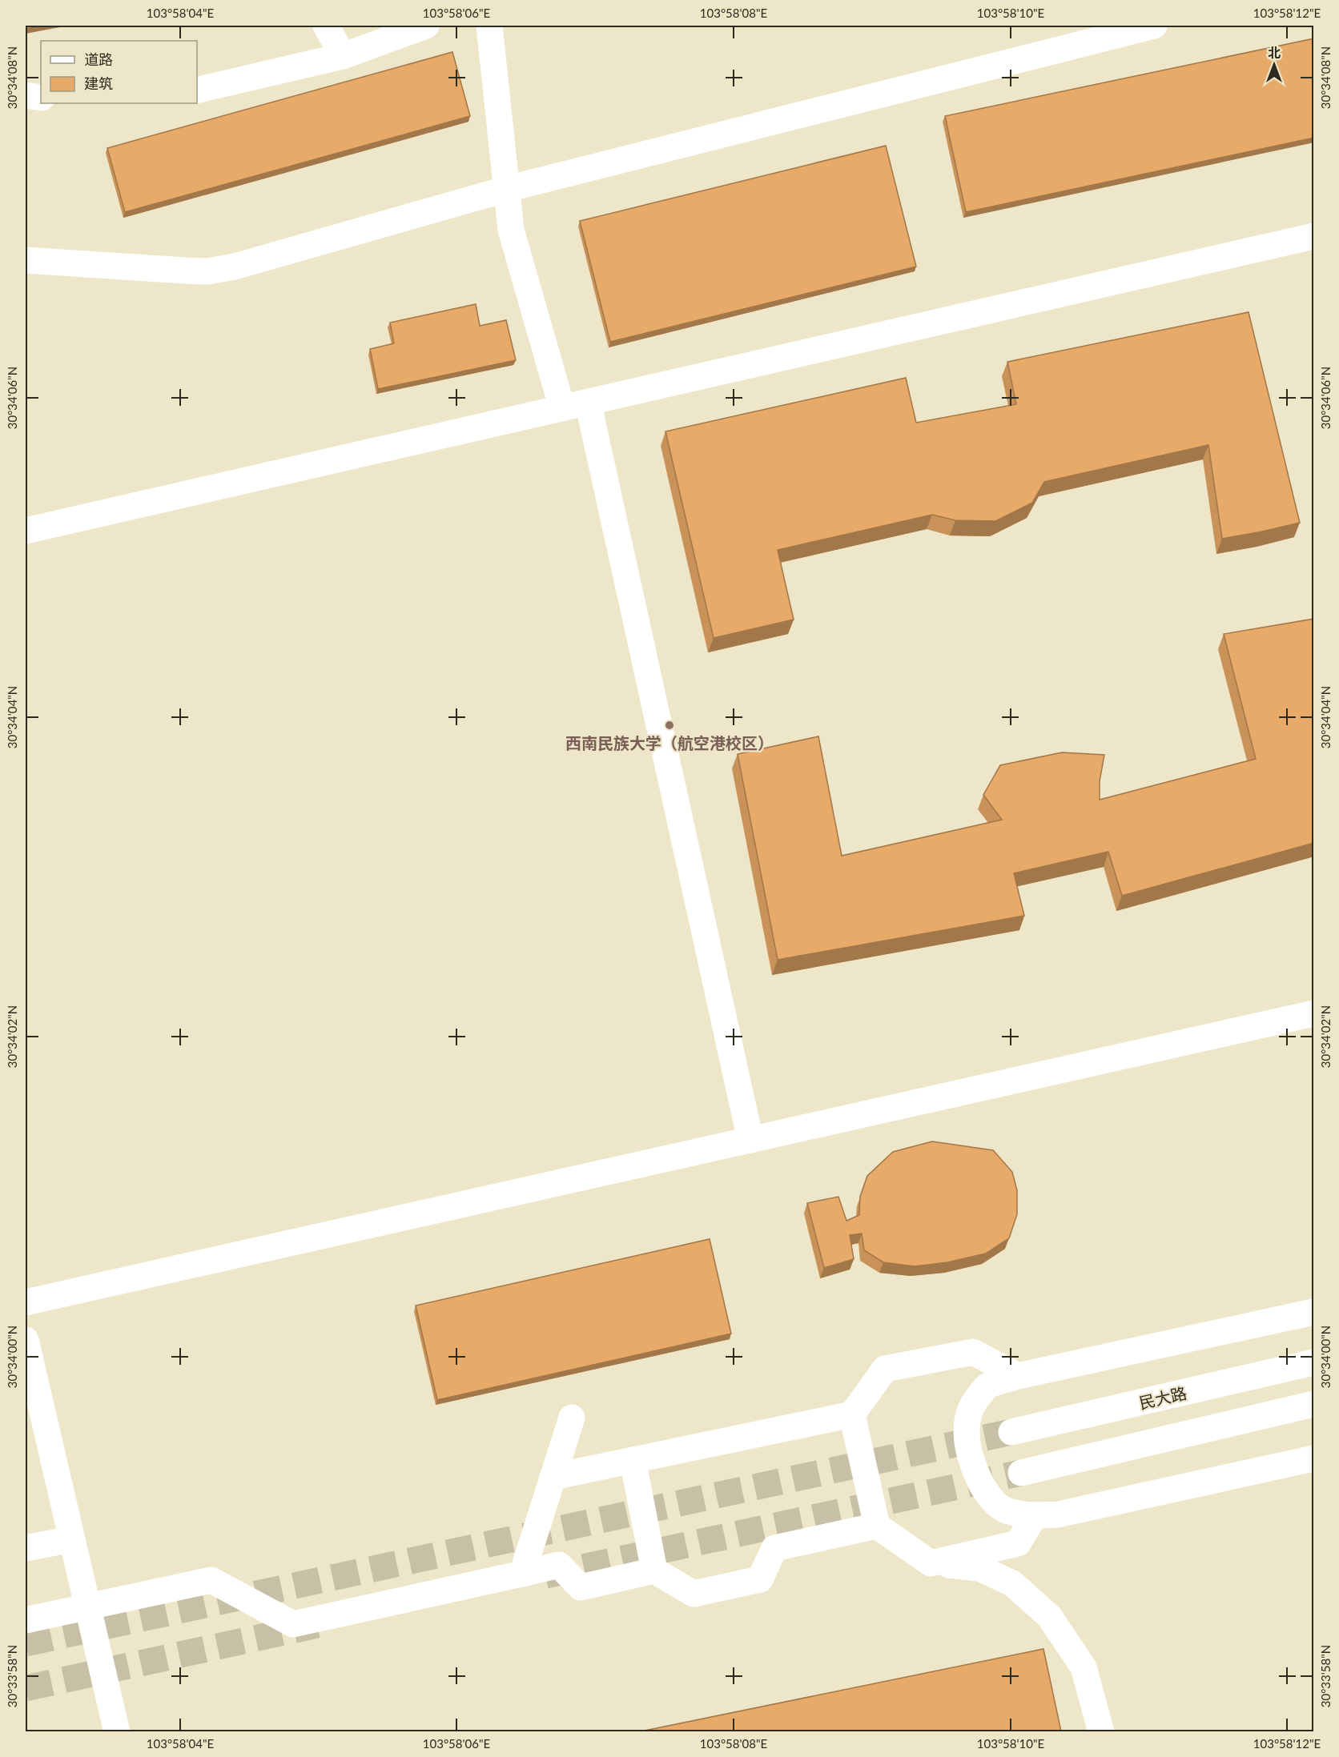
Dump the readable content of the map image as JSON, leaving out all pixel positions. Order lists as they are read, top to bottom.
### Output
{
  "streets": {
    "street": ["民大路"]
  },
  "places": ["西南民族大学（航空港校区）"],
  "legend": ["道路", "建筑"],
  "north": "top",
  "coordinates": [
    "103°58'04\"E",
    "103°58'06\"E",
    "103°58'08\"E",
    "103°58'10\"E",
    "103°58'12\"E",
    "30°34'08\"N",
    "30°34'06\"N",
    "30°34'04\"N",
    "30°34'02\"N",
    "30°34'00\"N",
    "30°33'58\"N"
  ]
}
